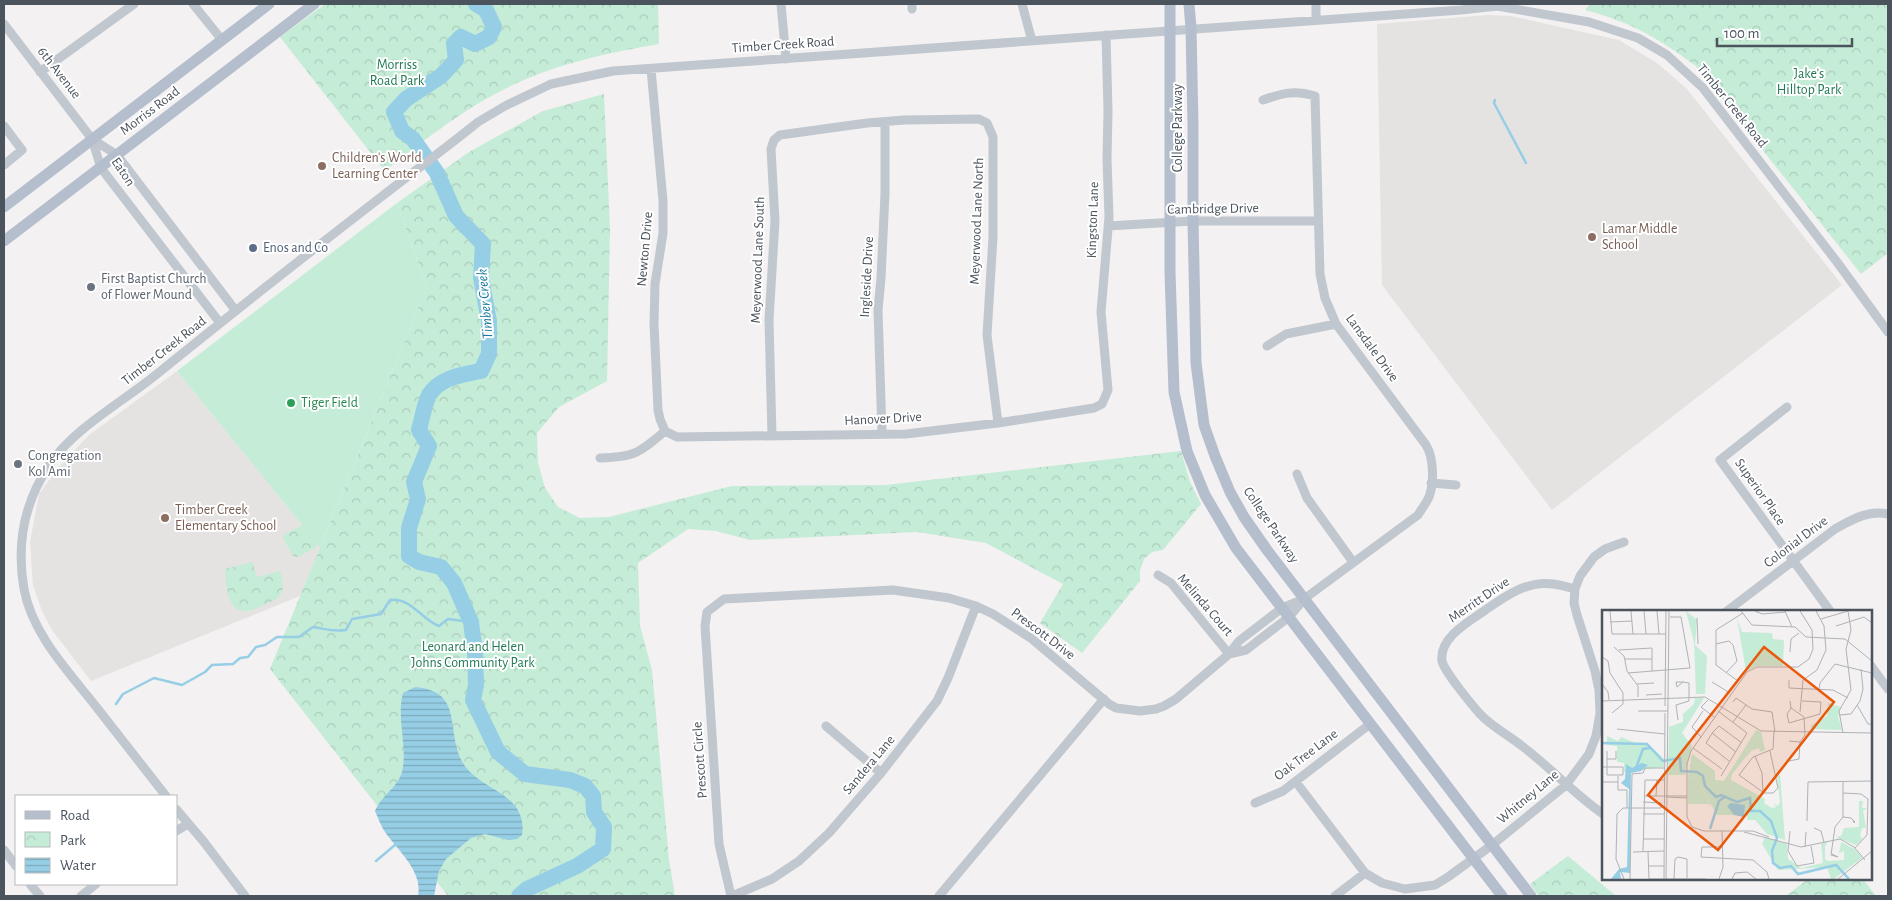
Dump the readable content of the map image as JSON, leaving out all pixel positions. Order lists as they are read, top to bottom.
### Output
{
  "streets": {
    "main road": ["Morriss Road", "College Parkway"],
    "street": [
      "Timber Creek Road",
      "6th Avenue",
      "Eaton",
      "Cambridge Drive",
      "Kingston Lane",
      "Meyerwood Lane North",
      "Newton Drive",
      "Meyerwood Lane South",
      "Ingleside Drive",
      "Lansdale Drive",
      "Hanover Drive",
      "Superior Place",
      "Colonial Drive",
      "Merritt Drive",
      "Melinda Court",
      "Prescott Drive",
      "Oak Tree Lane",
      "Prescott Circle",
      "Sandera Lane",
      "Whitney Lane"
    ]
  },
  "crossings": [
    ["Timber Creek Road", "College Parkway"],
    ["Timber Creek Road", "Eaton"],
    ["Timber Creek Road", "Kingston Lane"],
    ["Timber Creek Road", "Newton Drive"],
    ["6th Avenue", "Morriss Road"],
    ["6th Avenue", "Eaton"],
    ["Morriss Road", "Eaton"],
    ["College Parkway", "Cambridge Drive"],
    ["College Parkway", "Lansdale Drive"],
    ["College Parkway", "Prescott Drive"],
    ["College Parkway", "Oak Tree Lane"],
    ["College Parkway", "Whitney Lane"],
    ["Cambridge Drive", "Kingston Lane"],
    ["Cambridge Drive", "Lansdale Drive"],
    ["Kingston Lane", "Hanover Drive"],
    ["Meyerwood Lane North", "Meyerwood Lane South"],
    ["Meyerwood Lane North", "Ingleside Drive"],
    ["Meyerwood Lane North", "Hanover Drive"],
    ["Newton Drive", "Hanover Drive"],
    ["Meyerwood Lane South", "Ingleside Drive"],
    ["Meyerwood Lane South", "Hanover Drive"],
    ["Ingleside Drive", "Hanover Drive"],
    ["Lansdale Drive", "Prescott Drive"],
    ["Superior Place", "Colonial Drive"],
    ["Merritt Drive", "Whitney Lane"],
    ["Melinda Court", "Prescott Drive"],
    ["Prescott Drive", "Prescott Circle"],
    ["Prescott Drive", "Sandera Lane"],
    ["Oak Tree Lane", "Whitney Lane"],
    ["Prescott Circle", "Sandera Lane"]
  ],
  "water": ["Timber Creek"],
  "parks": ["Morriss Road Park", "Jake's Hilltop Park", "Leonard and Helen Johns Community Park"],
  "places": [
    "Children's World Learning Center",
    "Lamar Middle School",
    "Enos and Co",
    "First Baptist Church of Flower Mound",
    "Tiger Field",
    "Congregation Kol Ami",
    "Timber Creek Elementary School"
  ],
  "legend": ["Road", "Park", "Water"],
  "scale_bar": "100 m"
}
